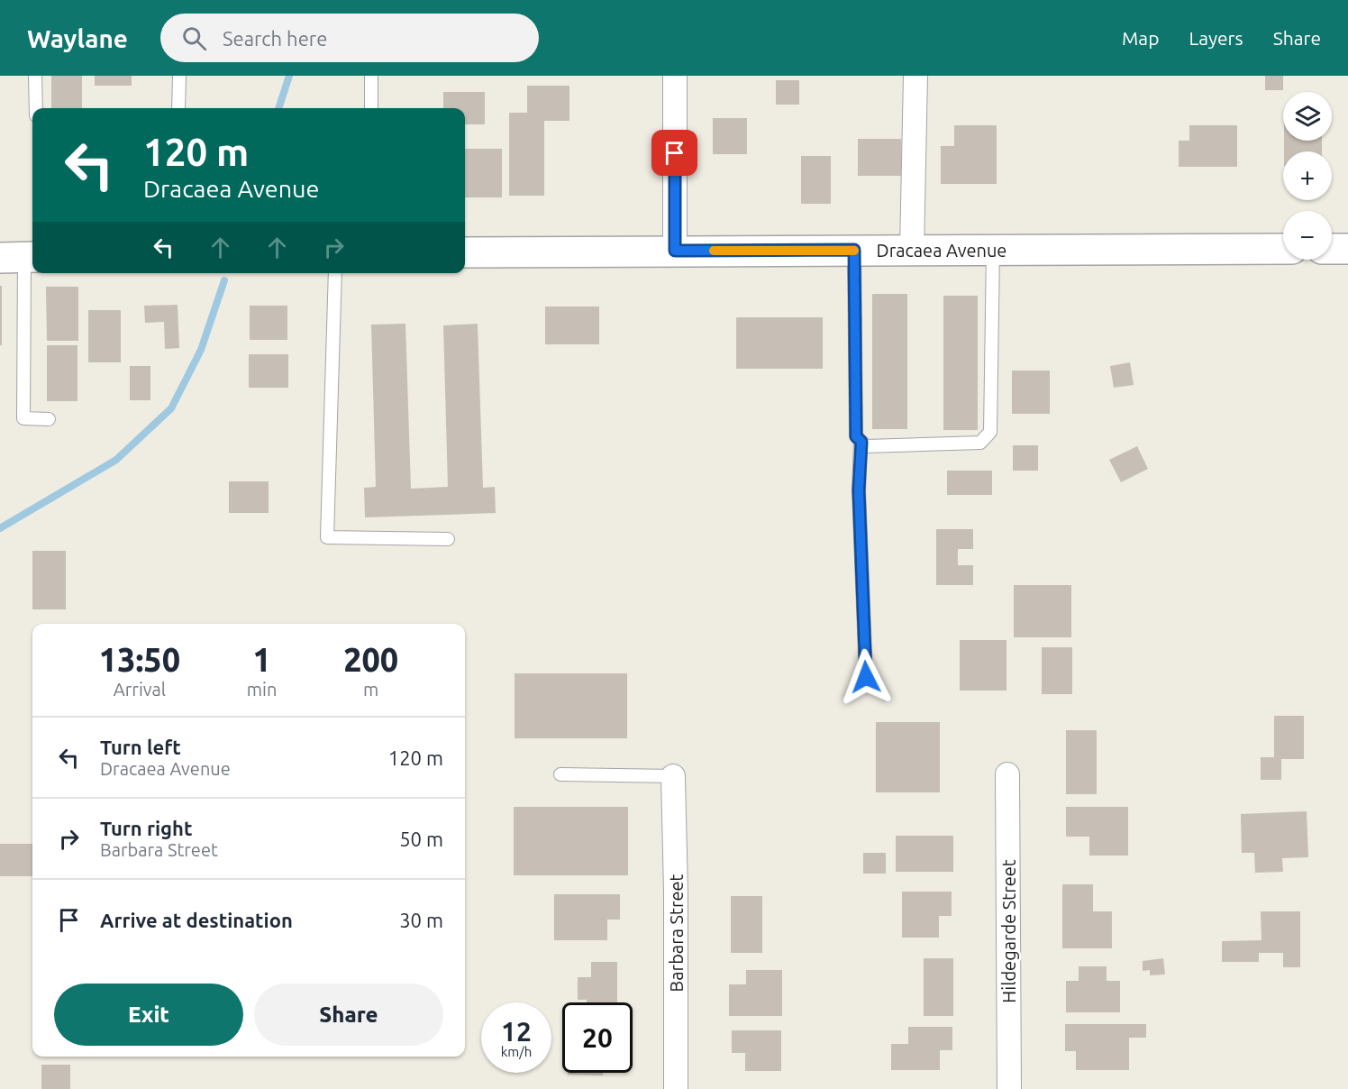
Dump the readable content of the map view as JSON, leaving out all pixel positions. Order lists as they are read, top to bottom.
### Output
{
  "streets": {
    "street": ["Dracaea Avenue", "Hildegarde Street", "Barbara Street"]
  },
  "page": {
    "header": "Waylane",
    "search": "Search here",
    "nav": ["Map", "Layers", "Share"],
    "map_buttons": ["+", "−"],
    "turn": ["120 m", "Dracaea Avenue"],
    "eta": [
      "13:50",
      "Arrival",
      "1",
      "min",
      "200",
      "m"
    ],
    "list": [
      {
        "name": "Turn left",
        "note": "Dracaea Avenue",
        "value": "120 m"
      },
      {
        "name": "Turn right",
        "note": "Barbara Street",
        "value": "50 m"
      },
      {
        "name": "Arrive at destination",
        "value": "30 m"
      }
    ],
    "buttons": ["Exit", "Share"],
    "speed": "12 km/h",
    "limit": "20"
  }
}
